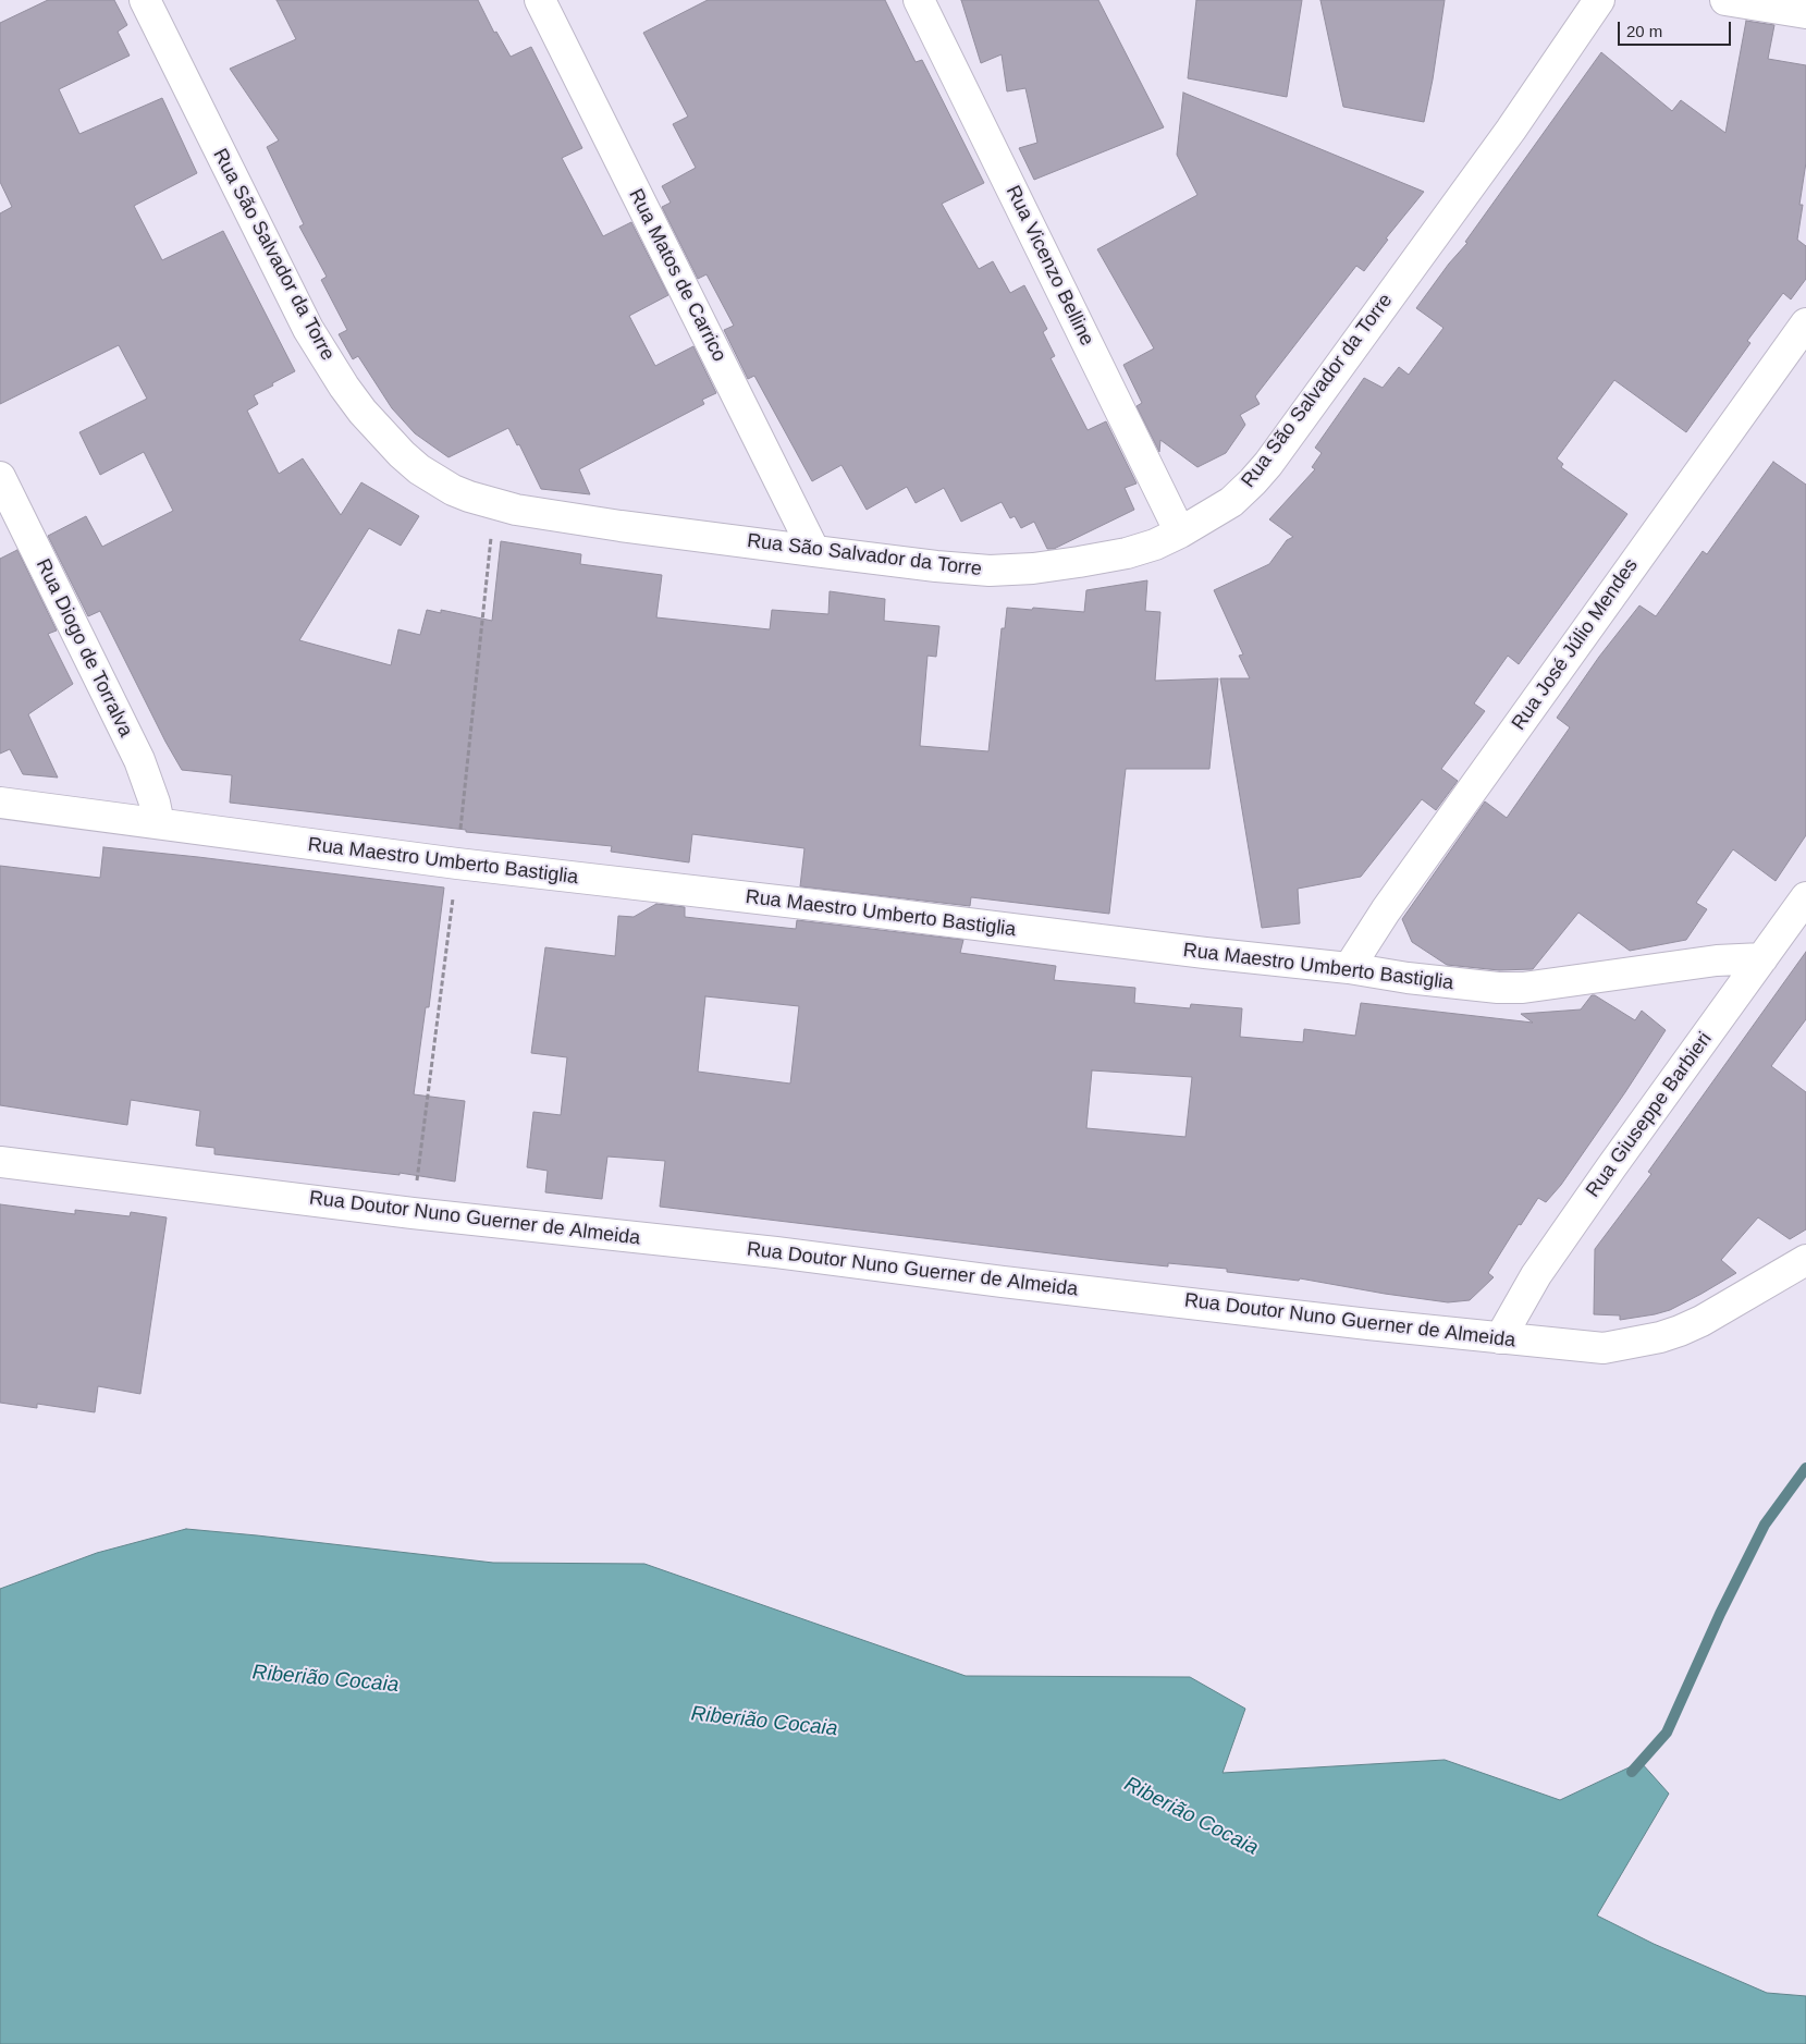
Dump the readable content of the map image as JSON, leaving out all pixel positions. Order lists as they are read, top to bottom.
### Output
{
  "streets": {
    "street": [
      "Rua São Salvador da Torre",
      "Rua Vicenzo Belline",
      "Rua Matos de Carrico",
      "Rua José Júlio Mendes",
      "Rua Diogo de Torralva",
      "Rua Maestro Umberto Bastiglia",
      "Rua Giuseppe Barbieri",
      "Rua Doutor Nuno Guerner de Almeida"
    ]
  },
  "crossings": [
    ["Rua São Salvador da Torre", "Rua Vicenzo Belline"],
    ["Rua São Salvador da Torre", "Rua Matos de Carrico"],
    ["Rua José Júlio Mendes", "Rua Maestro Umberto Bastiglia"],
    ["Rua Diogo de Torralva", "Rua Maestro Umberto Bastiglia"],
    ["Rua Maestro Umberto Bastiglia", "Rua Giuseppe Barbieri"],
    ["Rua Giuseppe Barbieri", "Rua Doutor Nuno Guerner de Almeida"]
  ],
  "water": ["Riberião Cocaia"],
  "scale_bar": "20 m"
}
